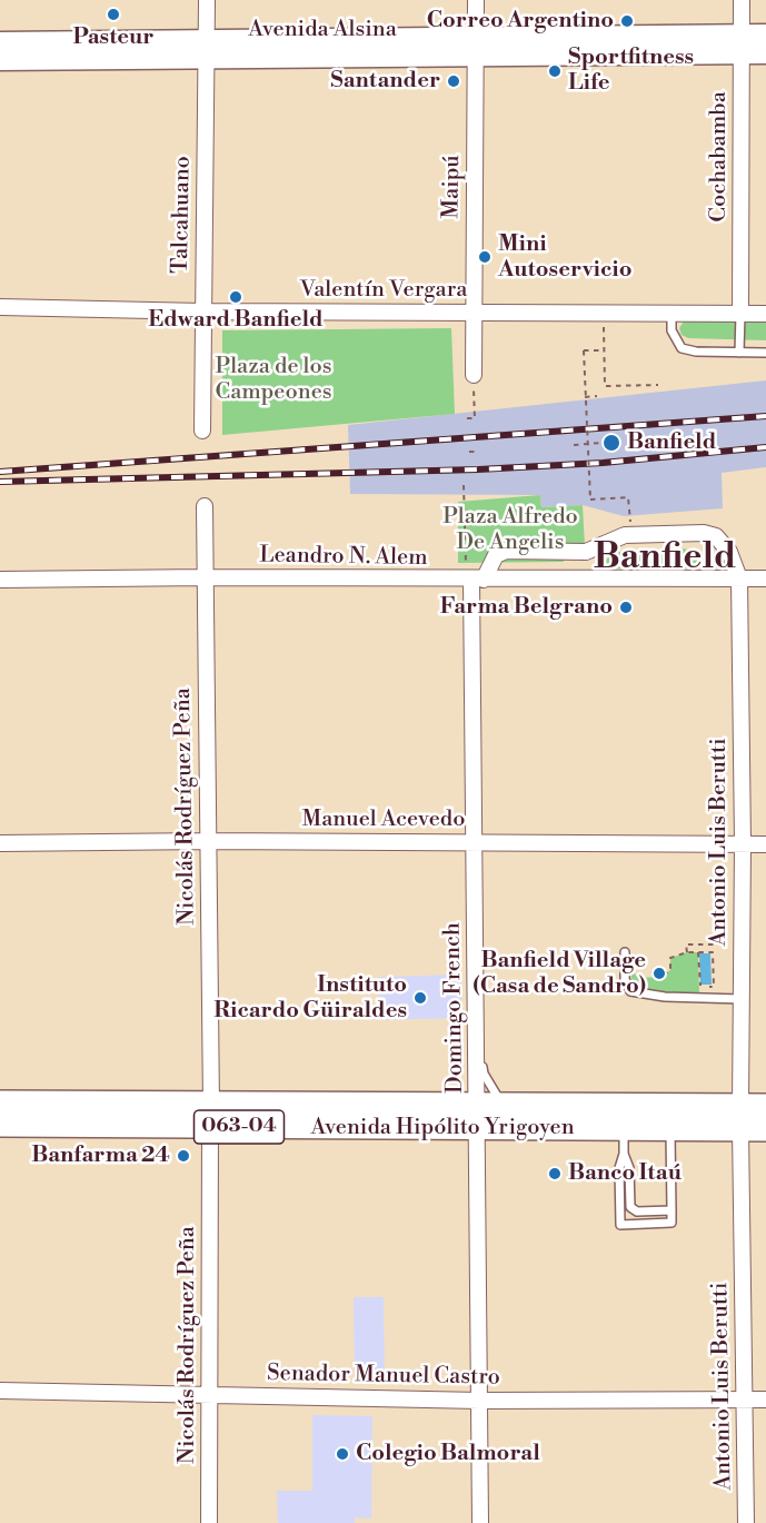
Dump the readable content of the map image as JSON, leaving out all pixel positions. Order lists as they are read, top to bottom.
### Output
{
  "streets": {
    "main road": ["Avenida Alsina", "063-04", "Avenida Hipólito Yrigoyen"],
    "street": [
      "Cochabamba",
      "Maipú",
      "Talcahuano",
      "Valentín Vergara",
      "Leandro N. Alem",
      "Nicolás Rodríguez Peña",
      "Manuel Acevedo",
      "Antonio Luis Berutti",
      "Domingo French",
      "Senador Manuel Castro"
    ]
  },
  "crossings": [
    ["Avenida Alsina", "Cochabamba"],
    ["Avenida Alsina", "Maipú"],
    ["Avenida Alsina", "Talcahuano"],
    ["Cochabamba", "Valentín Vergara"],
    ["Maipú", "Valentín Vergara"],
    ["Talcahuano", "Valentín Vergara"],
    ["Leandro N. Alem", "Nicolás Rodríguez Peña"],
    ["Leandro N. Alem", "Antonio Luis Berutti"],
    ["Leandro N. Alem", "Domingo French"],
    ["Nicolás Rodríguez Peña", "Manuel Acevedo"],
    ["Nicolás Rodríguez Peña", "Avenida Hipólito Yrigoyen"],
    ["Nicolás Rodríguez Peña", "Senador Manuel Castro"],
    ["Manuel Acevedo", "Antonio Luis Berutti"],
    ["Manuel Acevedo", "Domingo French"],
    ["Antonio Luis Berutti", "Avenida Hipólito Yrigoyen"],
    ["Antonio Luis Berutti", "Senador Manuel Castro"],
    ["Domingo French", "Avenida Hipólito Yrigoyen"],
    ["Domingo French", "Senador Manuel Castro"]
  ],
  "districts": ["Banfield"],
  "parks": ["Plaza de los Campeones", "Plaza Alfredo De Angelis"],
  "places": [
    "Pasteur",
    "Correo Argentino",
    "Sportfitness Life",
    "Santander",
    "Mini Autoservicio",
    "Edward Banfield",
    "Banfield",
    "Farma Belgrano",
    "Banfield Village (Casa de Sandro)",
    "Instituto Ricardo Güiraldes",
    "Banfarma 24",
    "Banco Itaú",
    "Colegio Balmoral"
  ]
}
